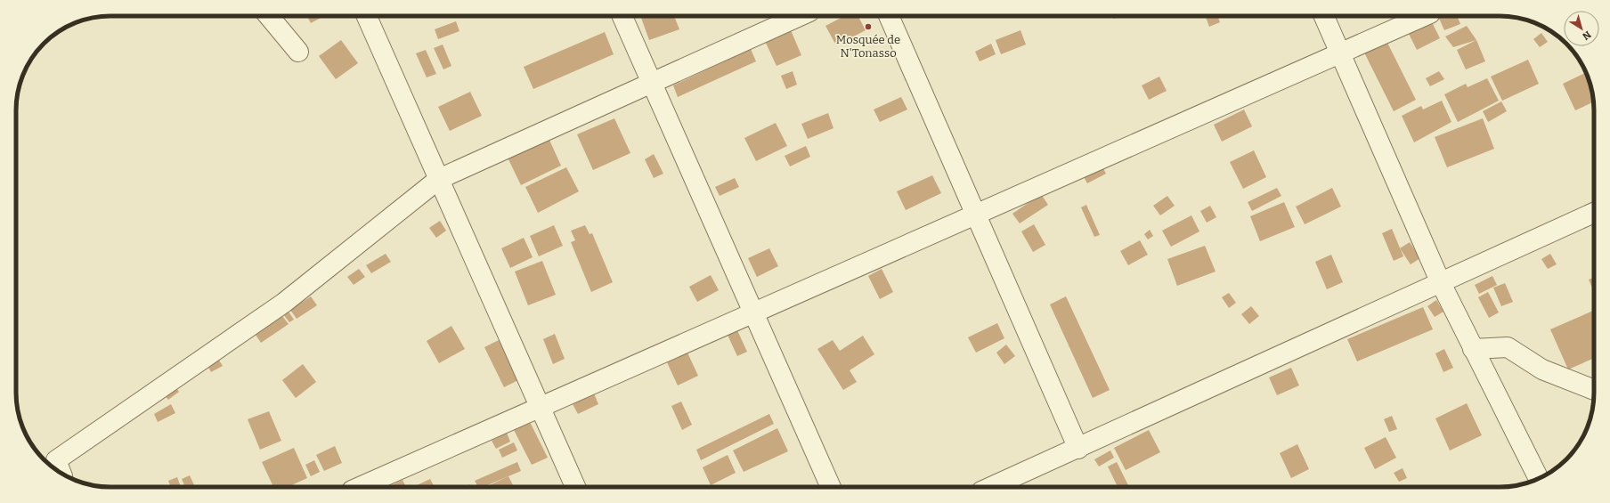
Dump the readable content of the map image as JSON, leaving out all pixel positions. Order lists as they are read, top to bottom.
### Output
{
  "places": ["Mosquée de N'Tonasso"],
  "north": "bottom right"
}
